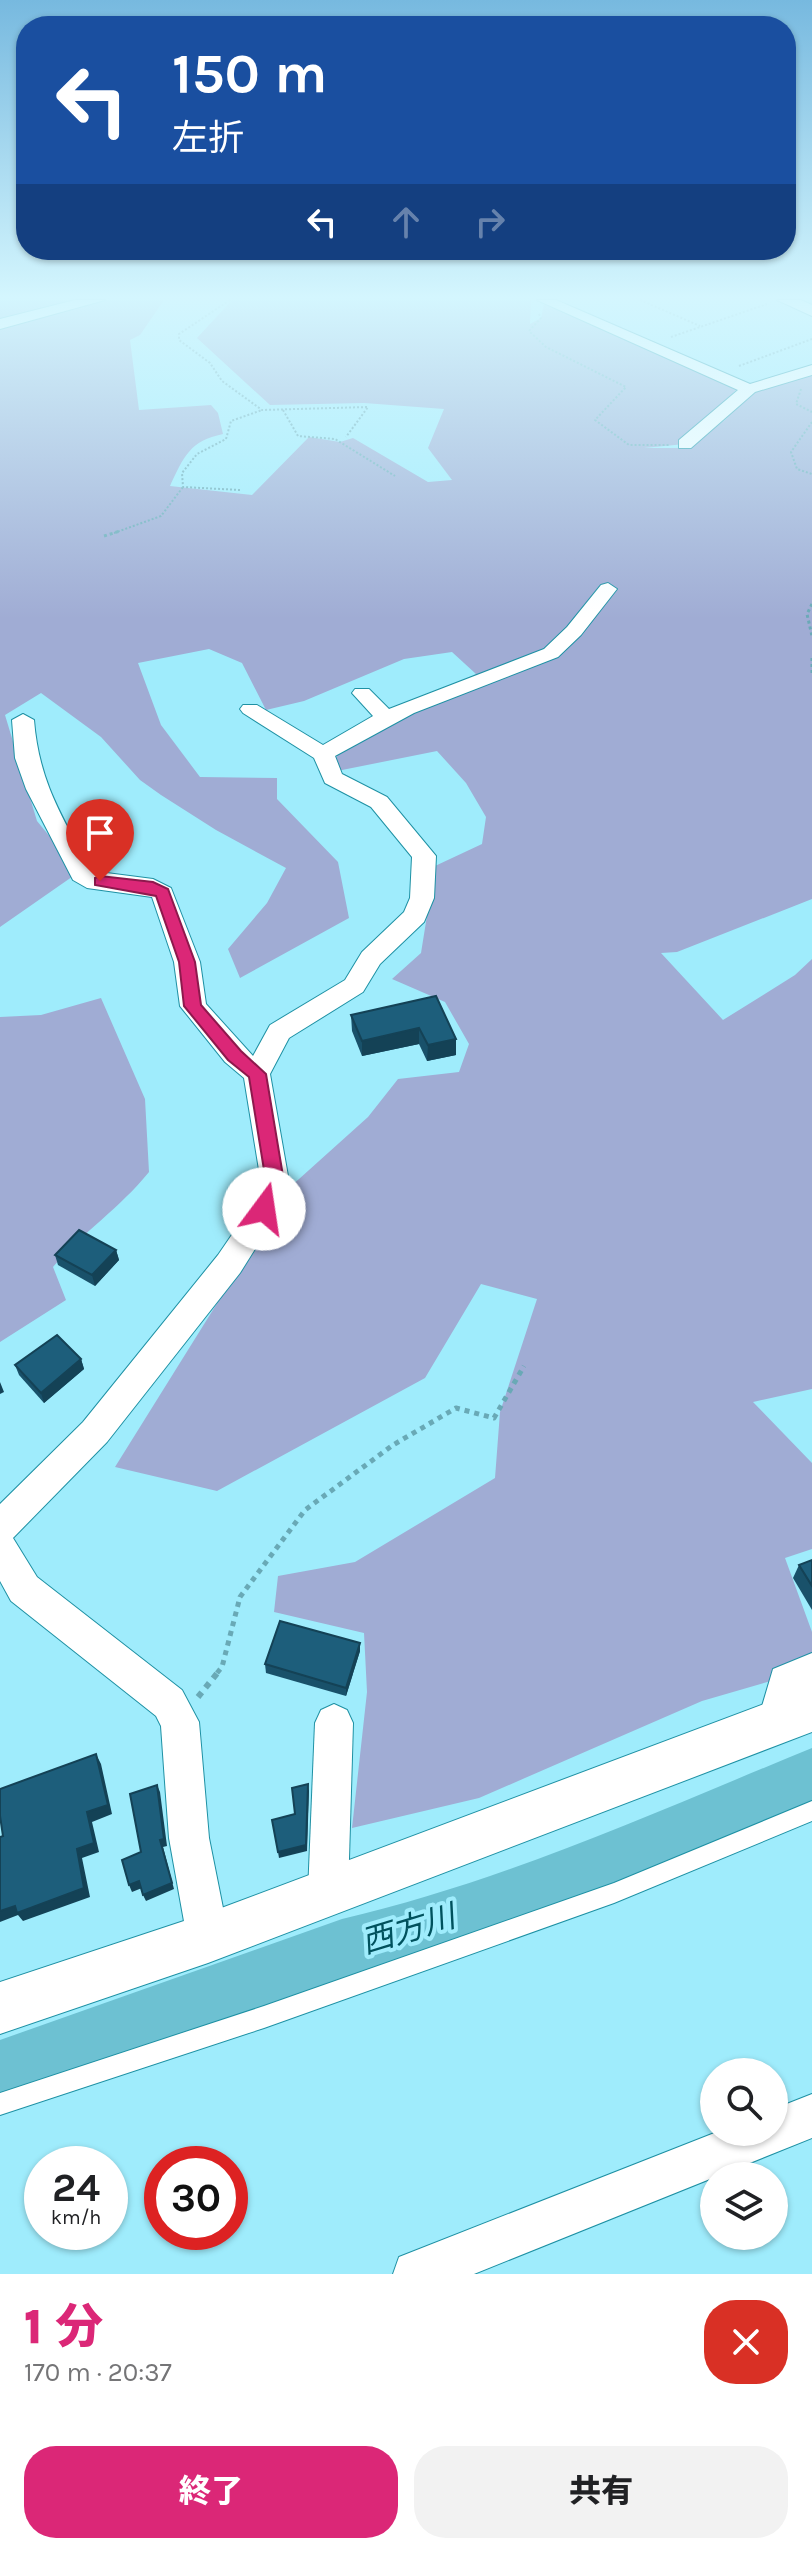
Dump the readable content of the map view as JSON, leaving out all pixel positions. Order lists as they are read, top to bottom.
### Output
{
  "water": ["西方川"],
  "page": {
    "turn": ["150 m", "左折"],
    "speed": "24 km/h",
    "limit": "30",
    "heading": ["1 分", "170 m · 20:37"],
    "buttons": ["終了", "共有"]
  }
}
